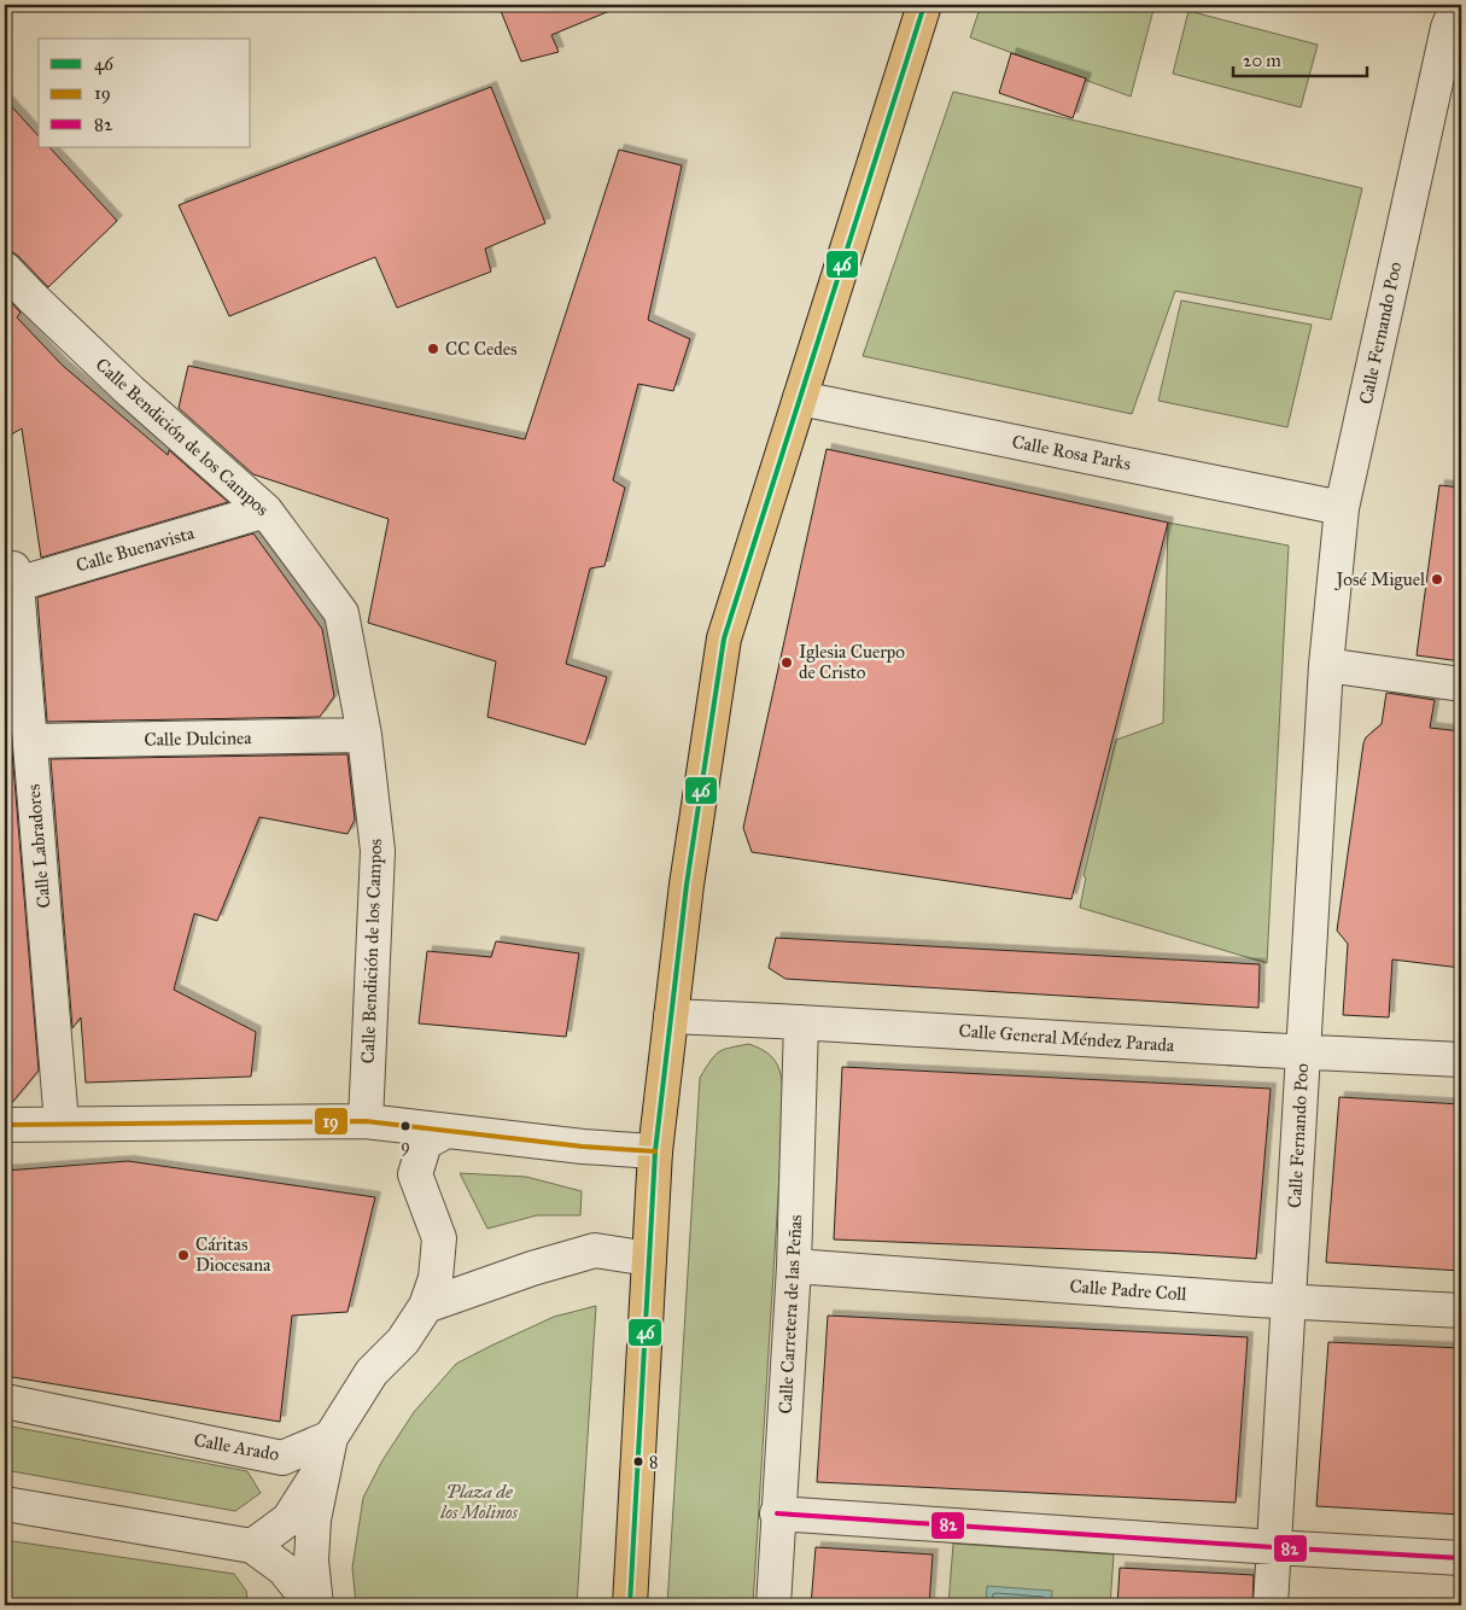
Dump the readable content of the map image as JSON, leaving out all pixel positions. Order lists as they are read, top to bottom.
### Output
{
  "streets": {
    "street": [
      "Calle Fernando Poo",
      "Calle Bendición de los Campos",
      "Calle Rosa Parks",
      "Calle Buenavista",
      "Calle Dulcinea",
      "Calle Labradores",
      "Calle General Méndez Parada",
      "Calle Padre Coll",
      "Calle Carretera de las Peñas",
      "Calle Arado"
    ]
  },
  "crossings": [
    ["Calle Fernando Poo", "Calle Rosa Parks"],
    ["Calle Fernando Poo", "Calle General Méndez Parada"],
    ["Calle Fernando Poo", "Calle Padre Coll"],
    ["Calle Bendición de los Campos", "Calle Buenavista"],
    ["Calle Bendición de los Campos", "Calle Dulcinea"],
    ["Calle Buenavista", "Calle Labradores"],
    ["Calle Dulcinea", "Calle Labradores"],
    ["Calle General Méndez Parada", "Calle Carretera de las Peñas"],
    ["Calle Padre Coll", "Calle Carretera de las Peñas"]
  ],
  "parks": ["Plaza de los Molinos"],
  "places": [
    "CC Cedes",
    "José Miguel",
    "Iglesia Cuerpo de Cristo",
    "9",
    "Cáritas Diocesana",
    "8"
  ],
  "lines": ["transit line 46", "transit line 19", "transit line 82"],
  "legend": ["46", "19", "82"],
  "scale_bar": "20 m"
}
